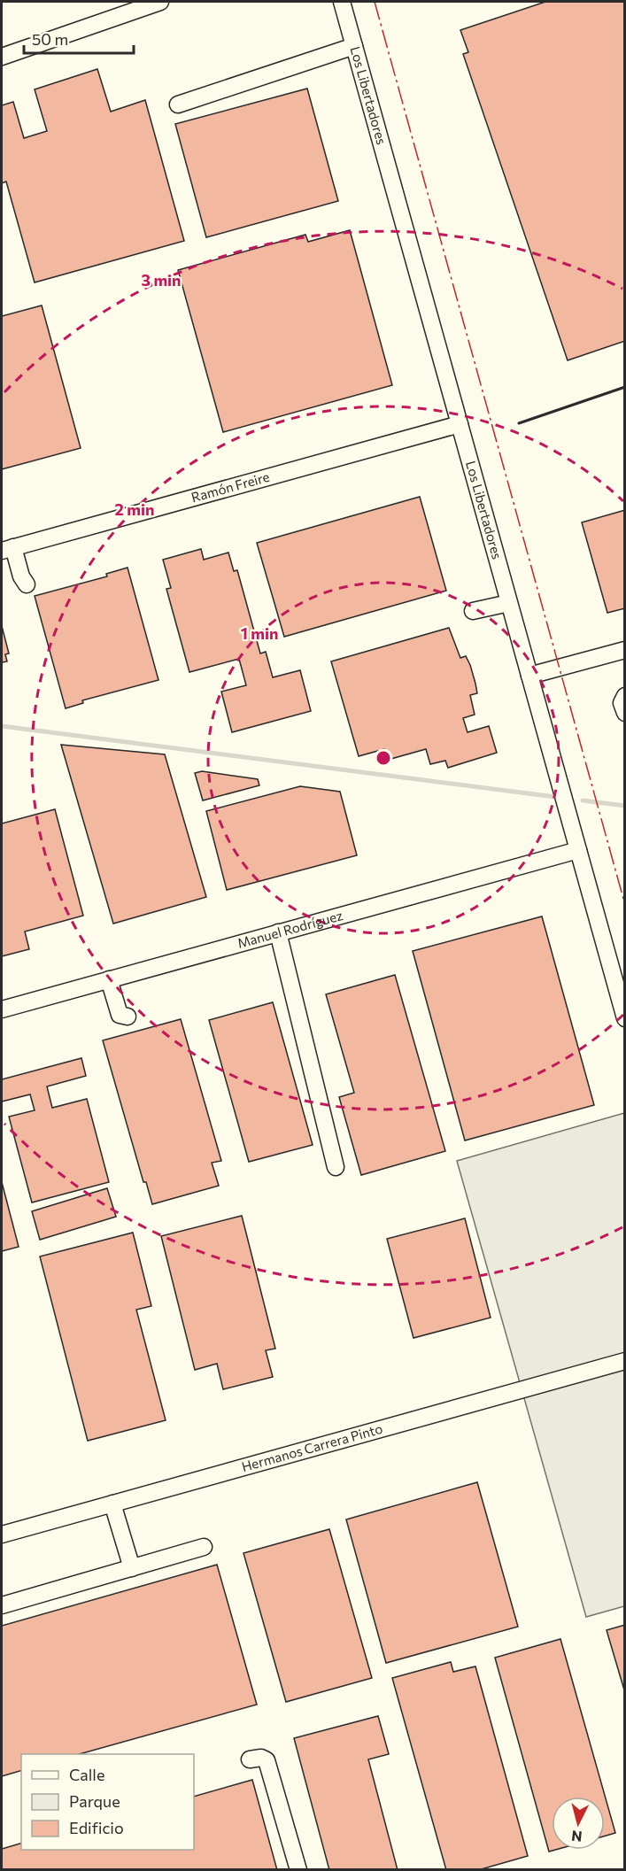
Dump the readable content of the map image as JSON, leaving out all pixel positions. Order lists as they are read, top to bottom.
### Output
{
  "streets": {
    "street": [
      "Los Libertadores",
      "Ramón Freire",
      "Manuel Rodríguez",
      "Hermanos Carrera Pinto"
    ]
  },
  "crossings": [
    ["Los Libertadores", "Ramón Freire"],
    ["Los Libertadores", "Manuel Rodríguez"]
  ],
  "legend": ["Calle", "Parque", "Edificio"],
  "scale_bar": "50 m",
  "north": "bottom",
  "rings": ["3 min", "2 min", "1 min"]
}
